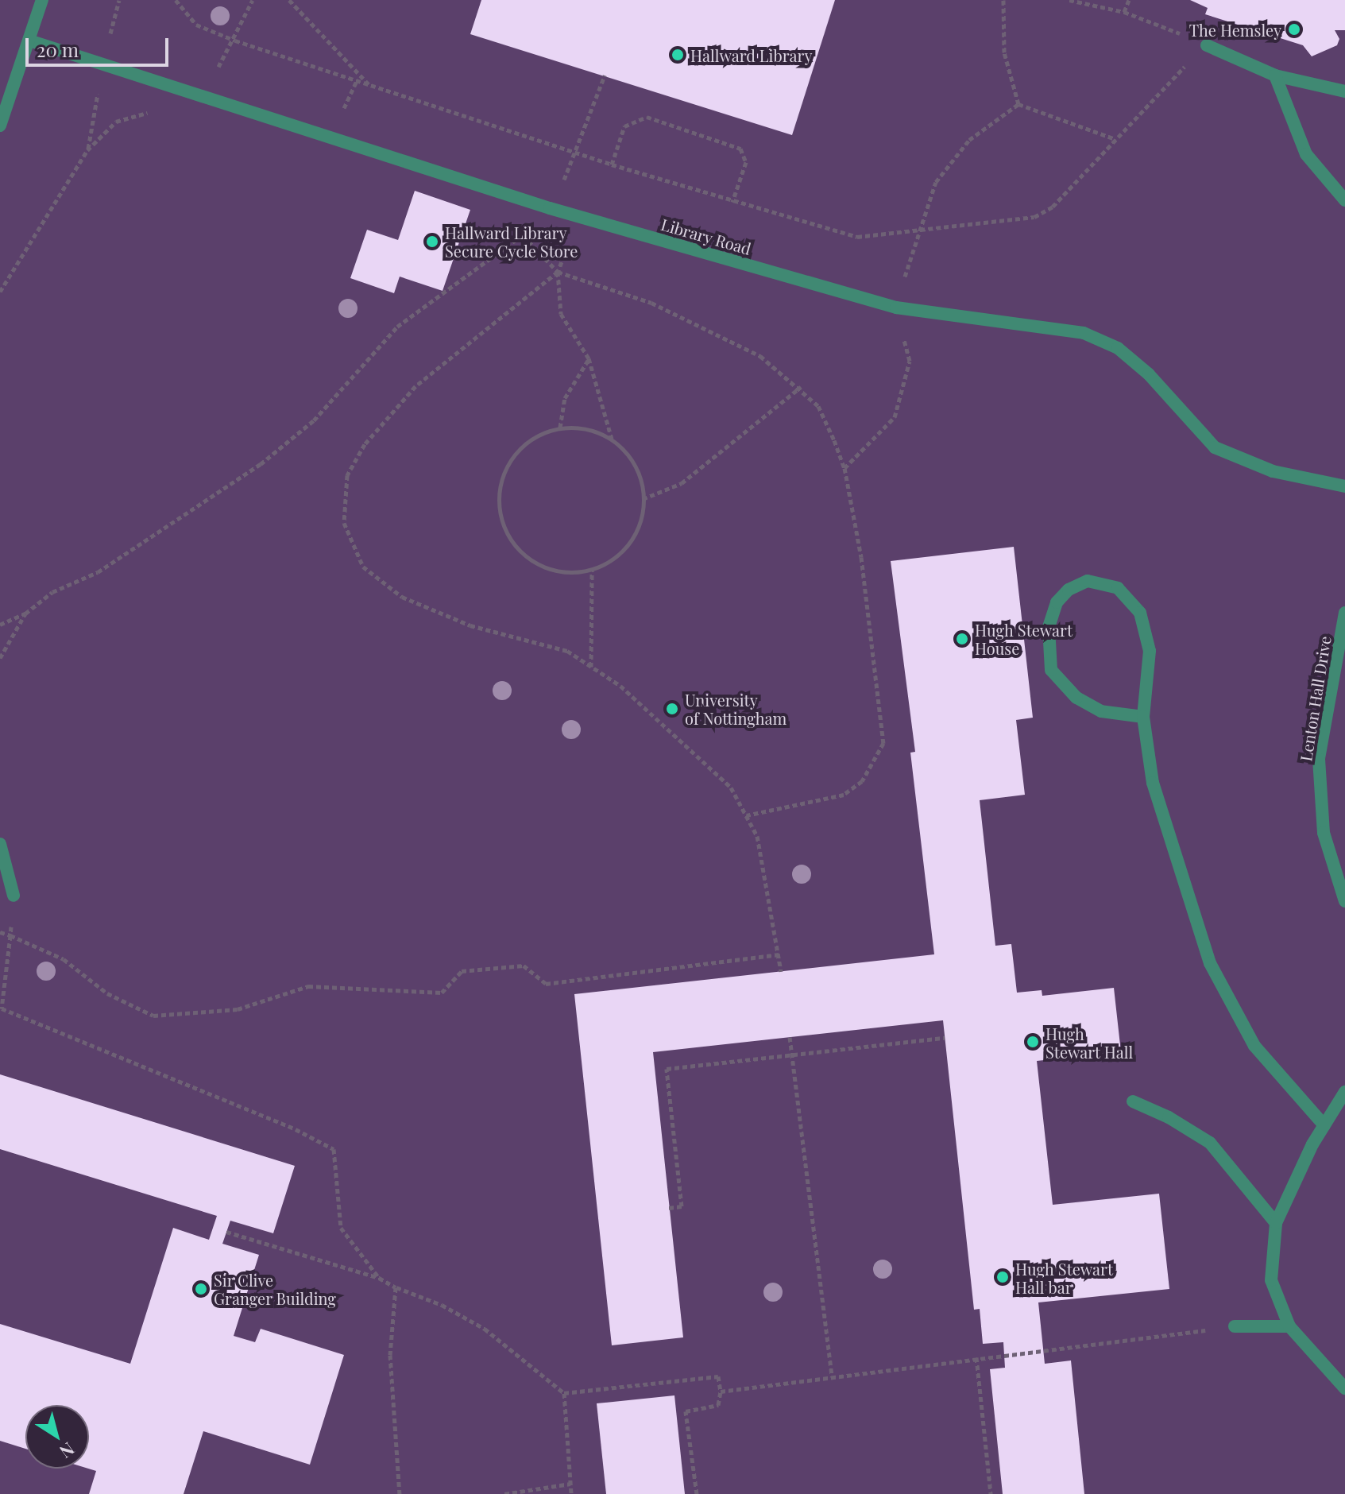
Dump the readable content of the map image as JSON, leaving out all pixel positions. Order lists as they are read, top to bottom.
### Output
{
  "streets": {
    "street": ["Library Road", "Lenton Hall Drive"]
  },
  "places": [
    "The Hemsley",
    "Hallward Library",
    "Hallward Library Secure Cycle Store",
    "Hugh Stewart House",
    "University of Nottingham",
    "Hugh Stewart Hall",
    "Hugh Stewart Hall bar",
    "Sir Clive Granger Building"
  ],
  "scale_bar": "20 m",
  "north": "bottom right"
}
